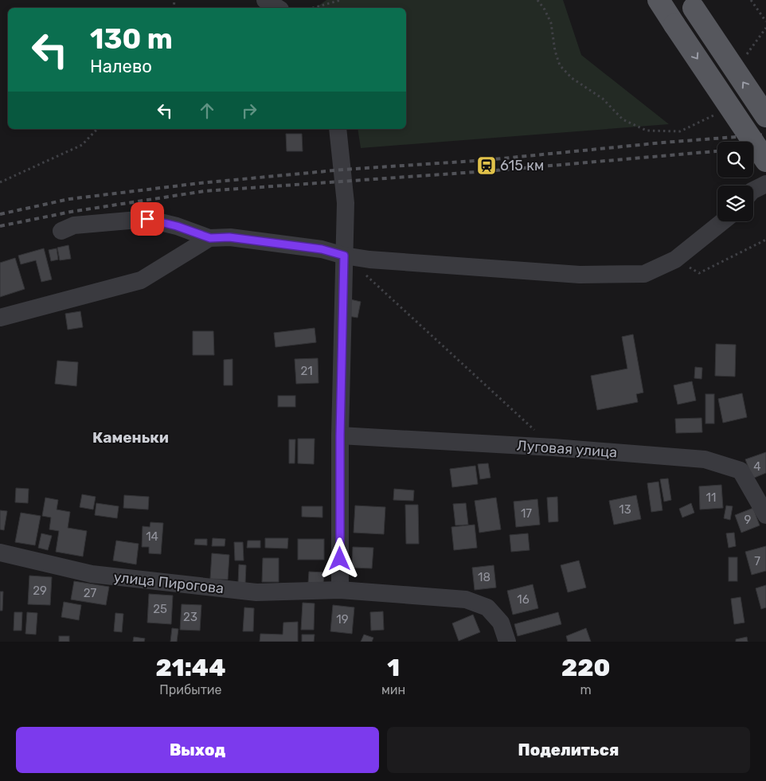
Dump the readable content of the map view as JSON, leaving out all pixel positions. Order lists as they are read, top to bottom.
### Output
{
  "streets": {
    "street": ["Луговая улица", "улица Пирогова"]
  },
  "districts": ["Каменьки"],
  "places": {
    "station": ["615 км"]
  },
  "house_numbers": [
    "21",
    "4",
    "11",
    "13",
    "17",
    "9",
    "14",
    "7",
    "18",
    "29",
    "27",
    "16",
    "25",
    "23",
    "19"
  ],
  "page": {
    "turn": ["130 m", "Налево"],
    "eta": [
      "21:44",
      "Прибытие",
      "1",
      "мин",
      "220",
      "m"
    ],
    "buttons": ["Выход", "Поделиться"]
  }
}
